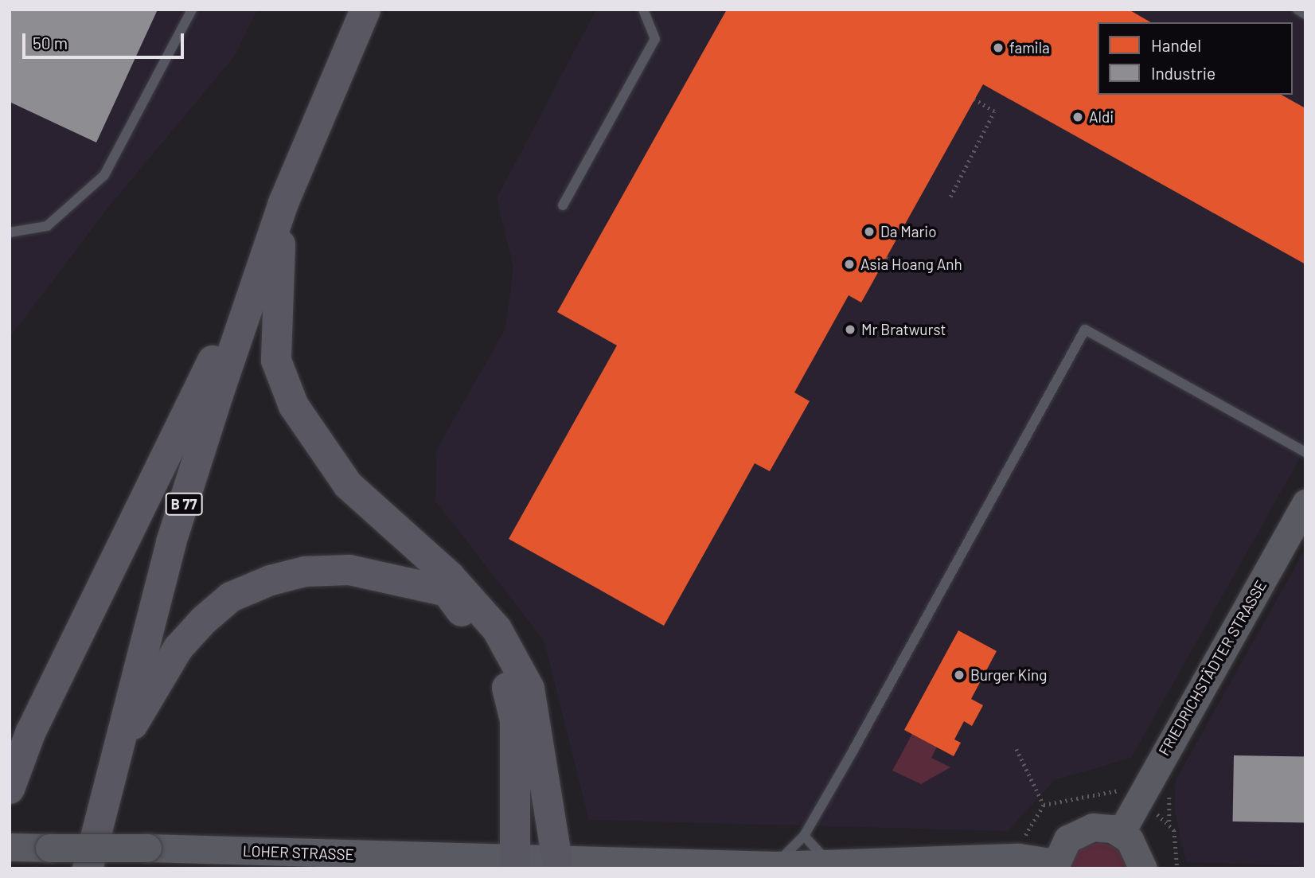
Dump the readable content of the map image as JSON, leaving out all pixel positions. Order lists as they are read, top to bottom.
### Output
{
  "streets": {
    "main road": ["B 77"],
    "street": ["FRIEDRICHSTÄDTER STRASSE", "LOHER STRASSE"]
  },
  "places": [
    "famila",
    "Aldi",
    "Da Mario",
    "Asia Hoang Anh",
    "Mr Bratwurst",
    "Burger King"
  ],
  "legend": ["Handel", "Industrie"],
  "scale_bar": "50 m"
}
